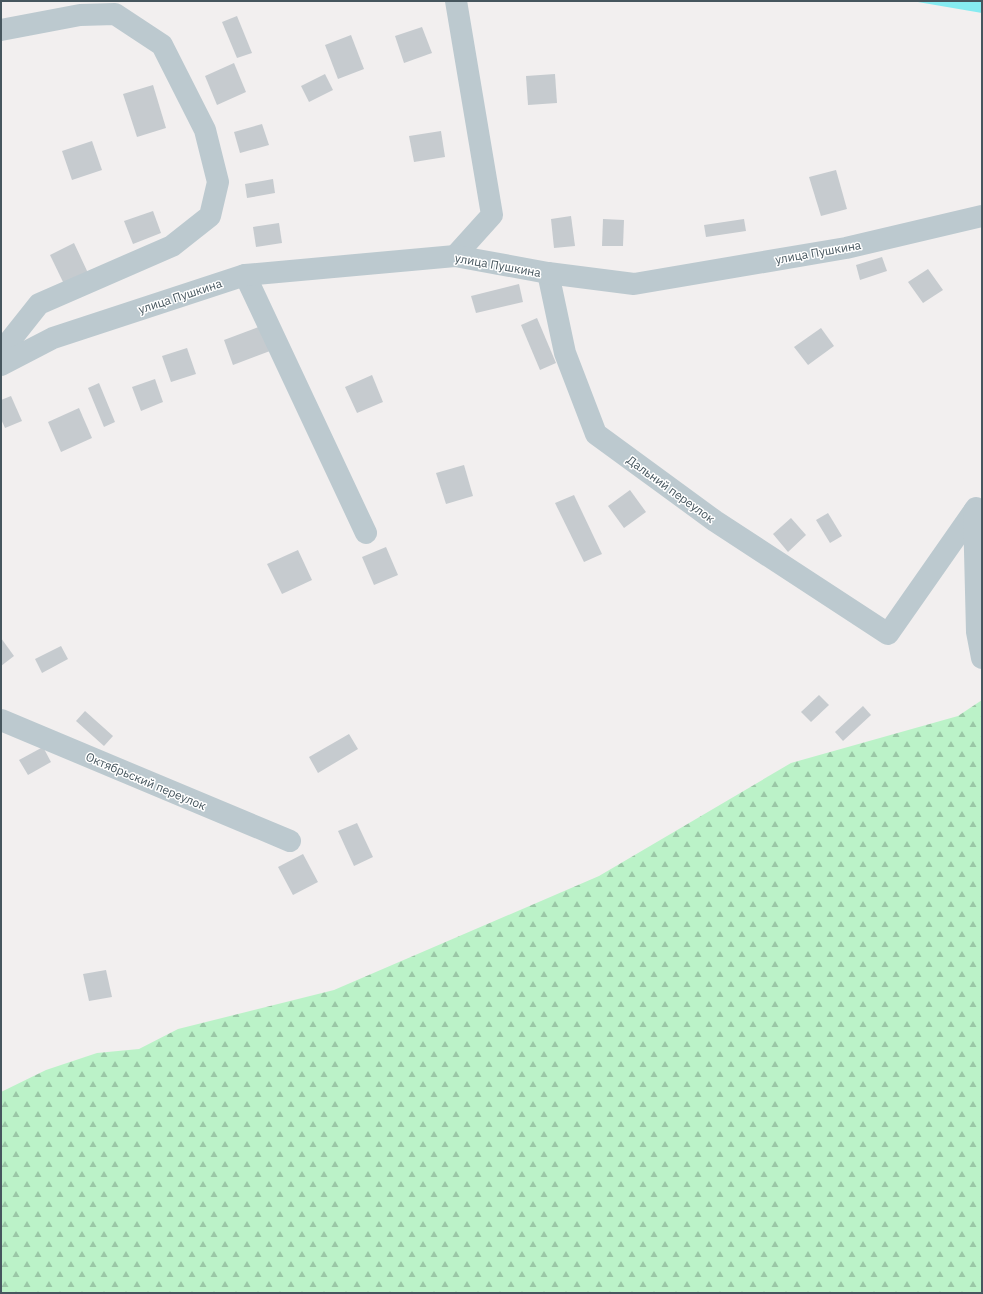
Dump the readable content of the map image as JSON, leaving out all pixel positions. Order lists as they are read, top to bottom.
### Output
{
  "streets": {
    "street": ["улица Пушкина", "Дальний переулок", "Октябрьский переулок"]
  },
  "crossings": [
    ["улица Пушкина", "Дальний переулок"]
  ]
}
